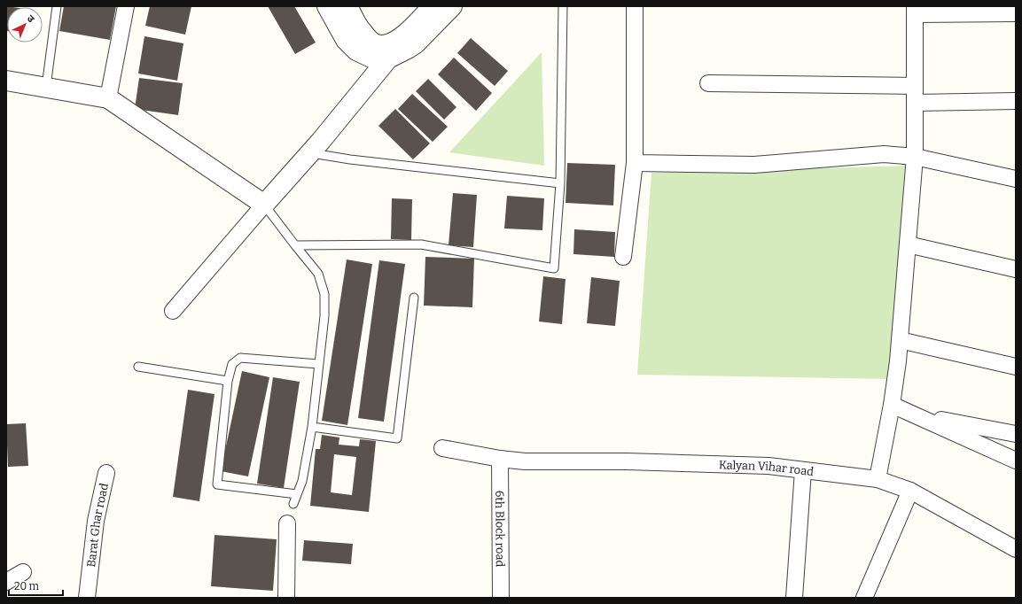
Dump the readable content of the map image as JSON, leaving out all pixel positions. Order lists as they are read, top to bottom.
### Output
{
  "streets": {
    "street": ["Kalyan Vihar road", "Barat Ghar road", "6th Block road"]
  },
  "crossings": [
    ["Kalyan Vihar road", "6th Block road"]
  ],
  "scale_bar": "20 m",
  "north": "top right"
}
